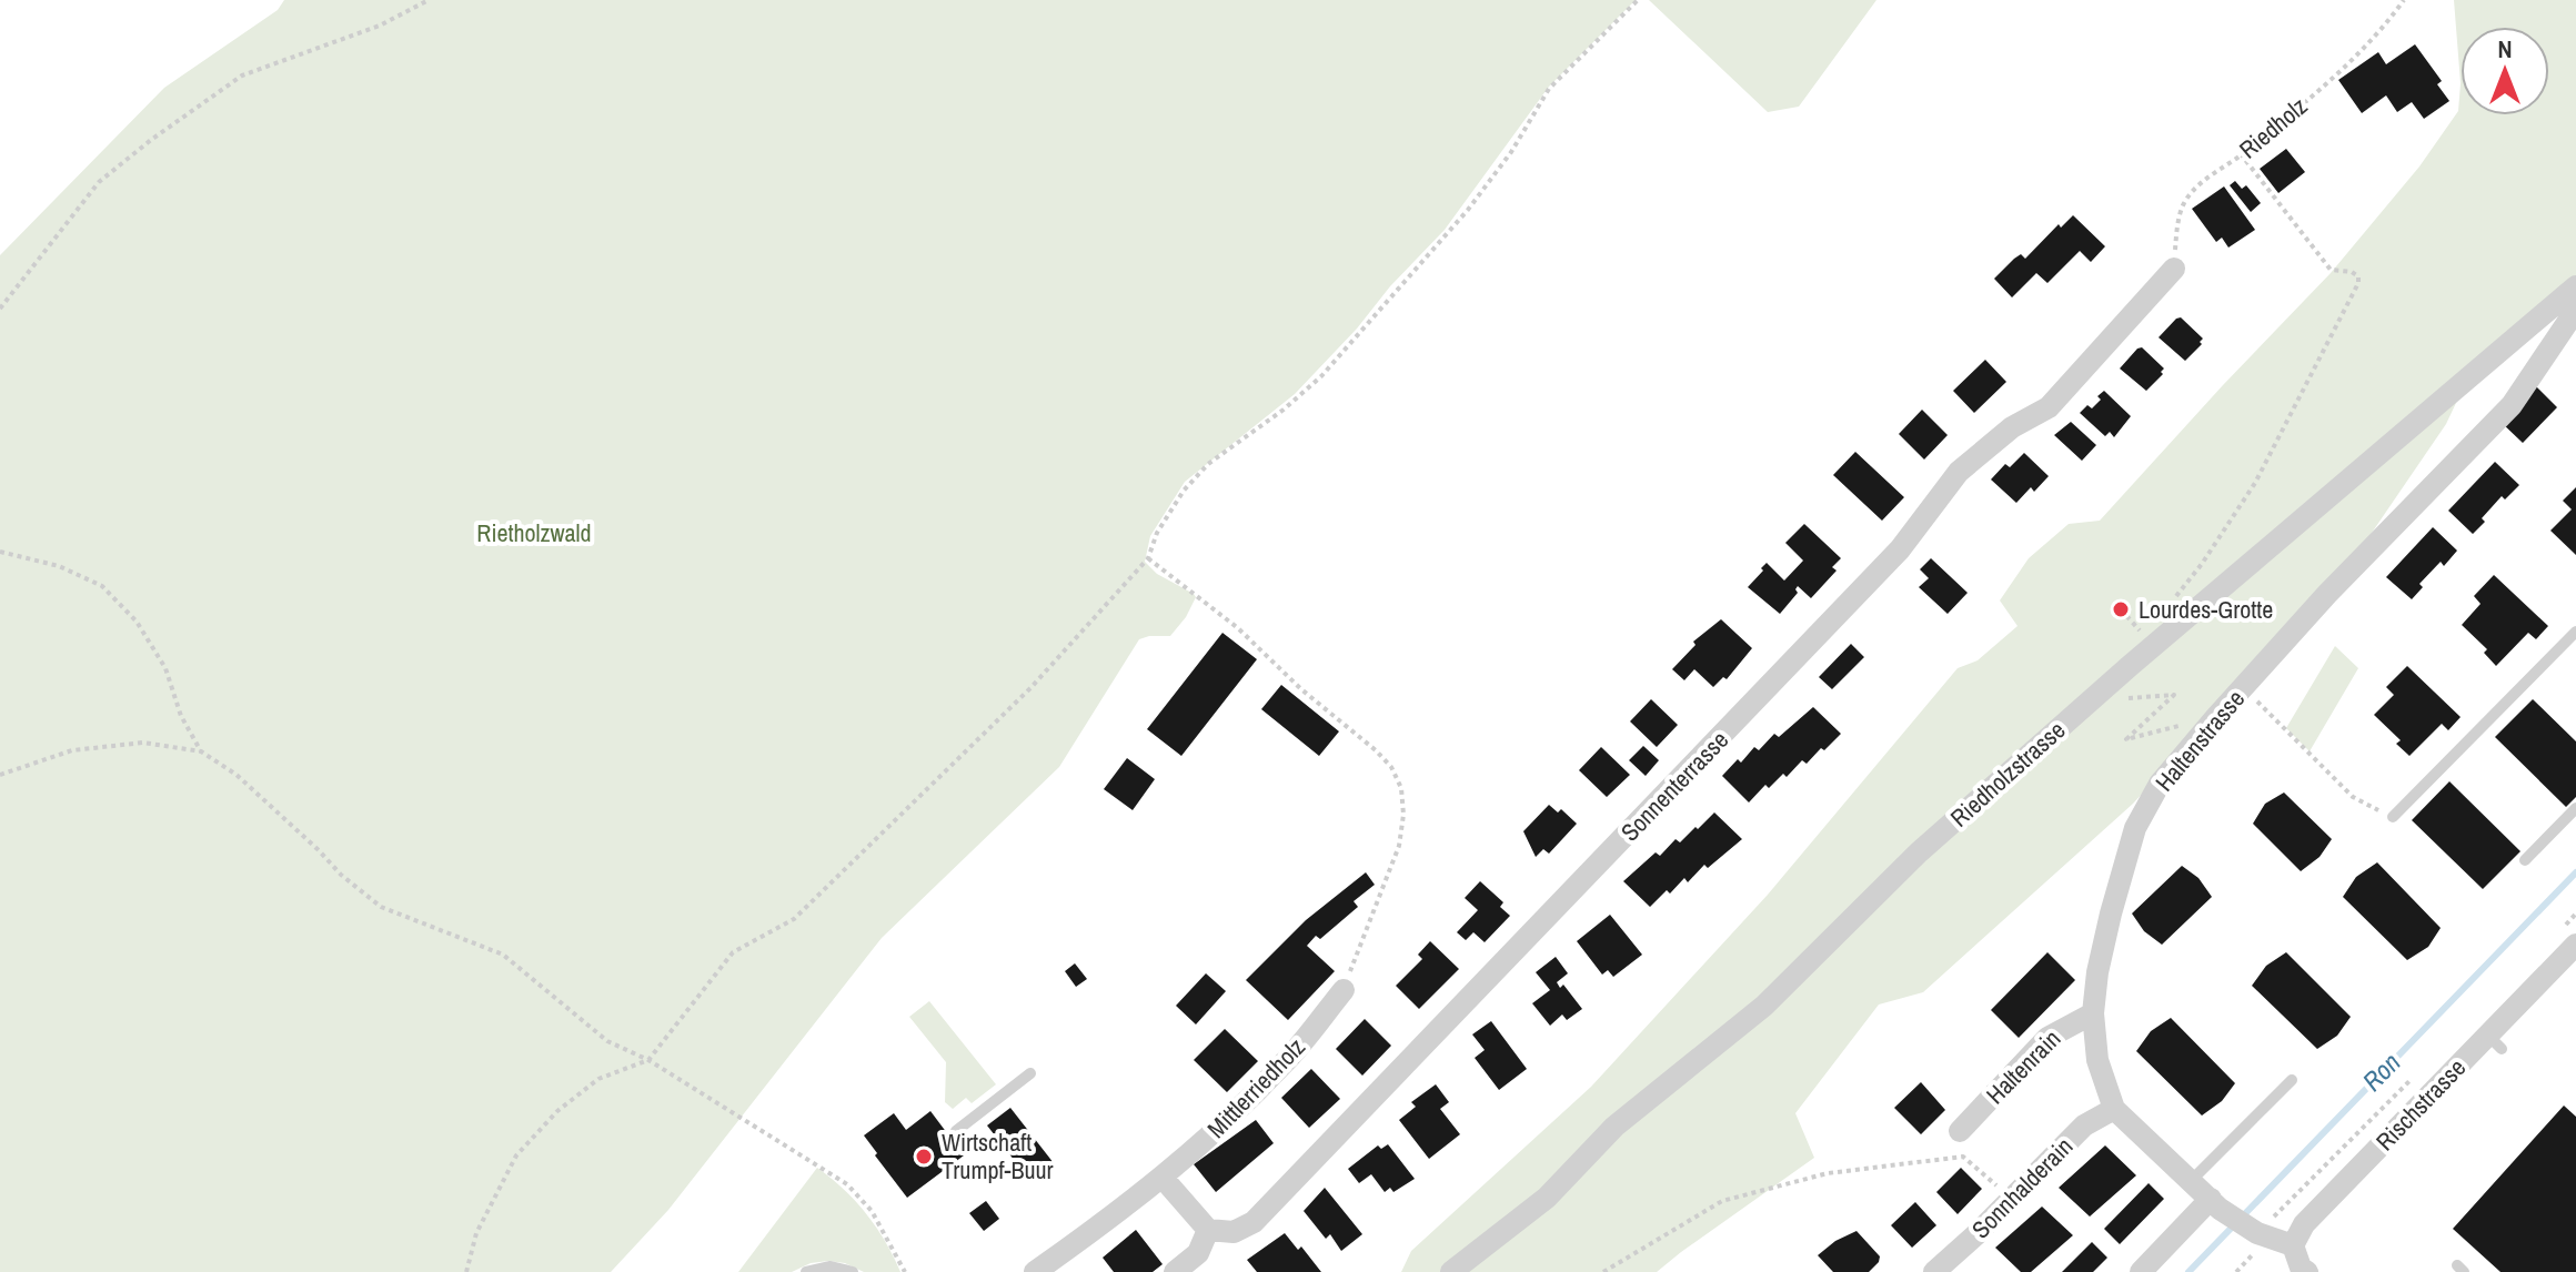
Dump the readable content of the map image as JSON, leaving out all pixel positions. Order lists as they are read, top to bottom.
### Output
{
  "streets": {
    "street": [
      "Haltenstrasse",
      "Riedholzstrasse",
      "Sonnenterrasse",
      "Haltenrain",
      "Mittlerriedholz",
      "Rischstrasse",
      "Sonnhalderain"
    ],
    "path": ["Riedholz"]
  },
  "crossings": [
    ["Riedholz", "Sonnenterrasse"],
    ["Haltenstrasse", "Haltenrain"],
    ["Haltenstrasse", "Rischstrasse"],
    ["Haltenstrasse", "Sonnhalderain"]
  ],
  "water": ["Ron"],
  "parks": ["Rietholzwald"],
  "places": ["Lourdes-Grotte", "Wirtschaft Trumpf-Buur"],
  "north": "top"
}
